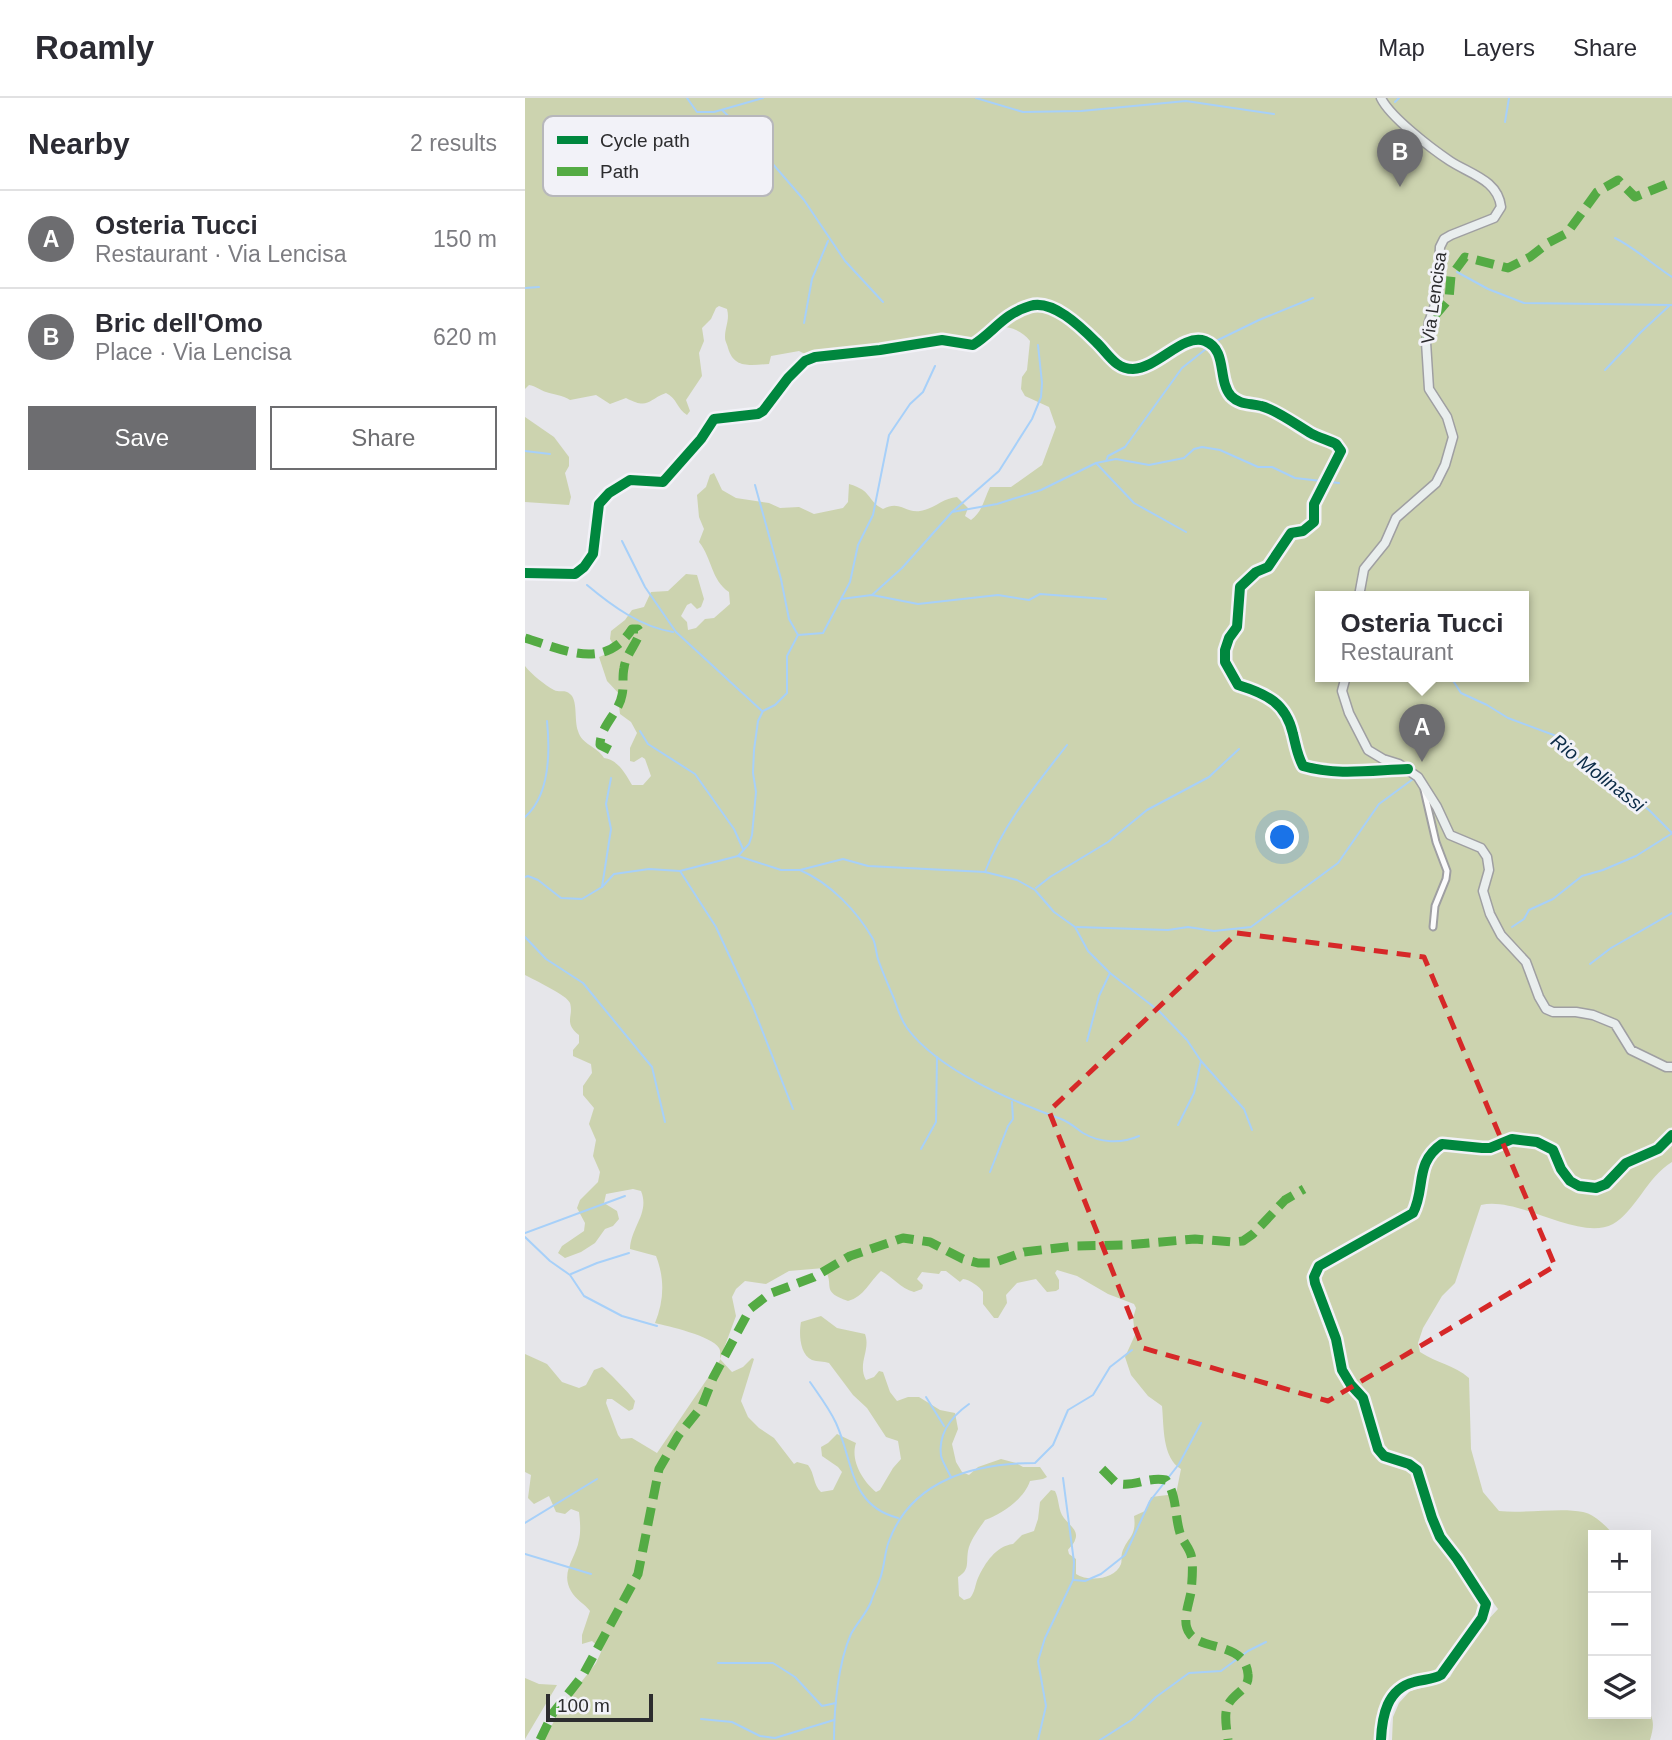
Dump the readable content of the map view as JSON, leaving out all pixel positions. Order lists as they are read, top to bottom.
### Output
{
  "streets": {
    "street": ["Via Lencisa"]
  },
  "water": ["Rio Molinassi"],
  "legend": ["Cycle path", "Path"],
  "scale_bar": "100 m",
  "page": {
    "header": "Roamly",
    "nav": ["Map", "Layers", "Share"],
    "heading": ["Nearby", "2 results"],
    "pins": ["B", "A"],
    "list": [
      {
        "mark": "A",
        "name": "Osteria Tucci",
        "note": "Restaurant · Via Lencisa",
        "value": "150 m"
      },
      {
        "mark": "B",
        "name": "Bric dell'Omo",
        "note": "Place · Via Lencisa",
        "value": "620 m"
      }
    ],
    "buttons": ["Save", "Share"],
    "popup": ["Osteria Tucci", "Restaurant"],
    "map_buttons": ["+", "−"],
    "scale": "100 m"
  }
}
